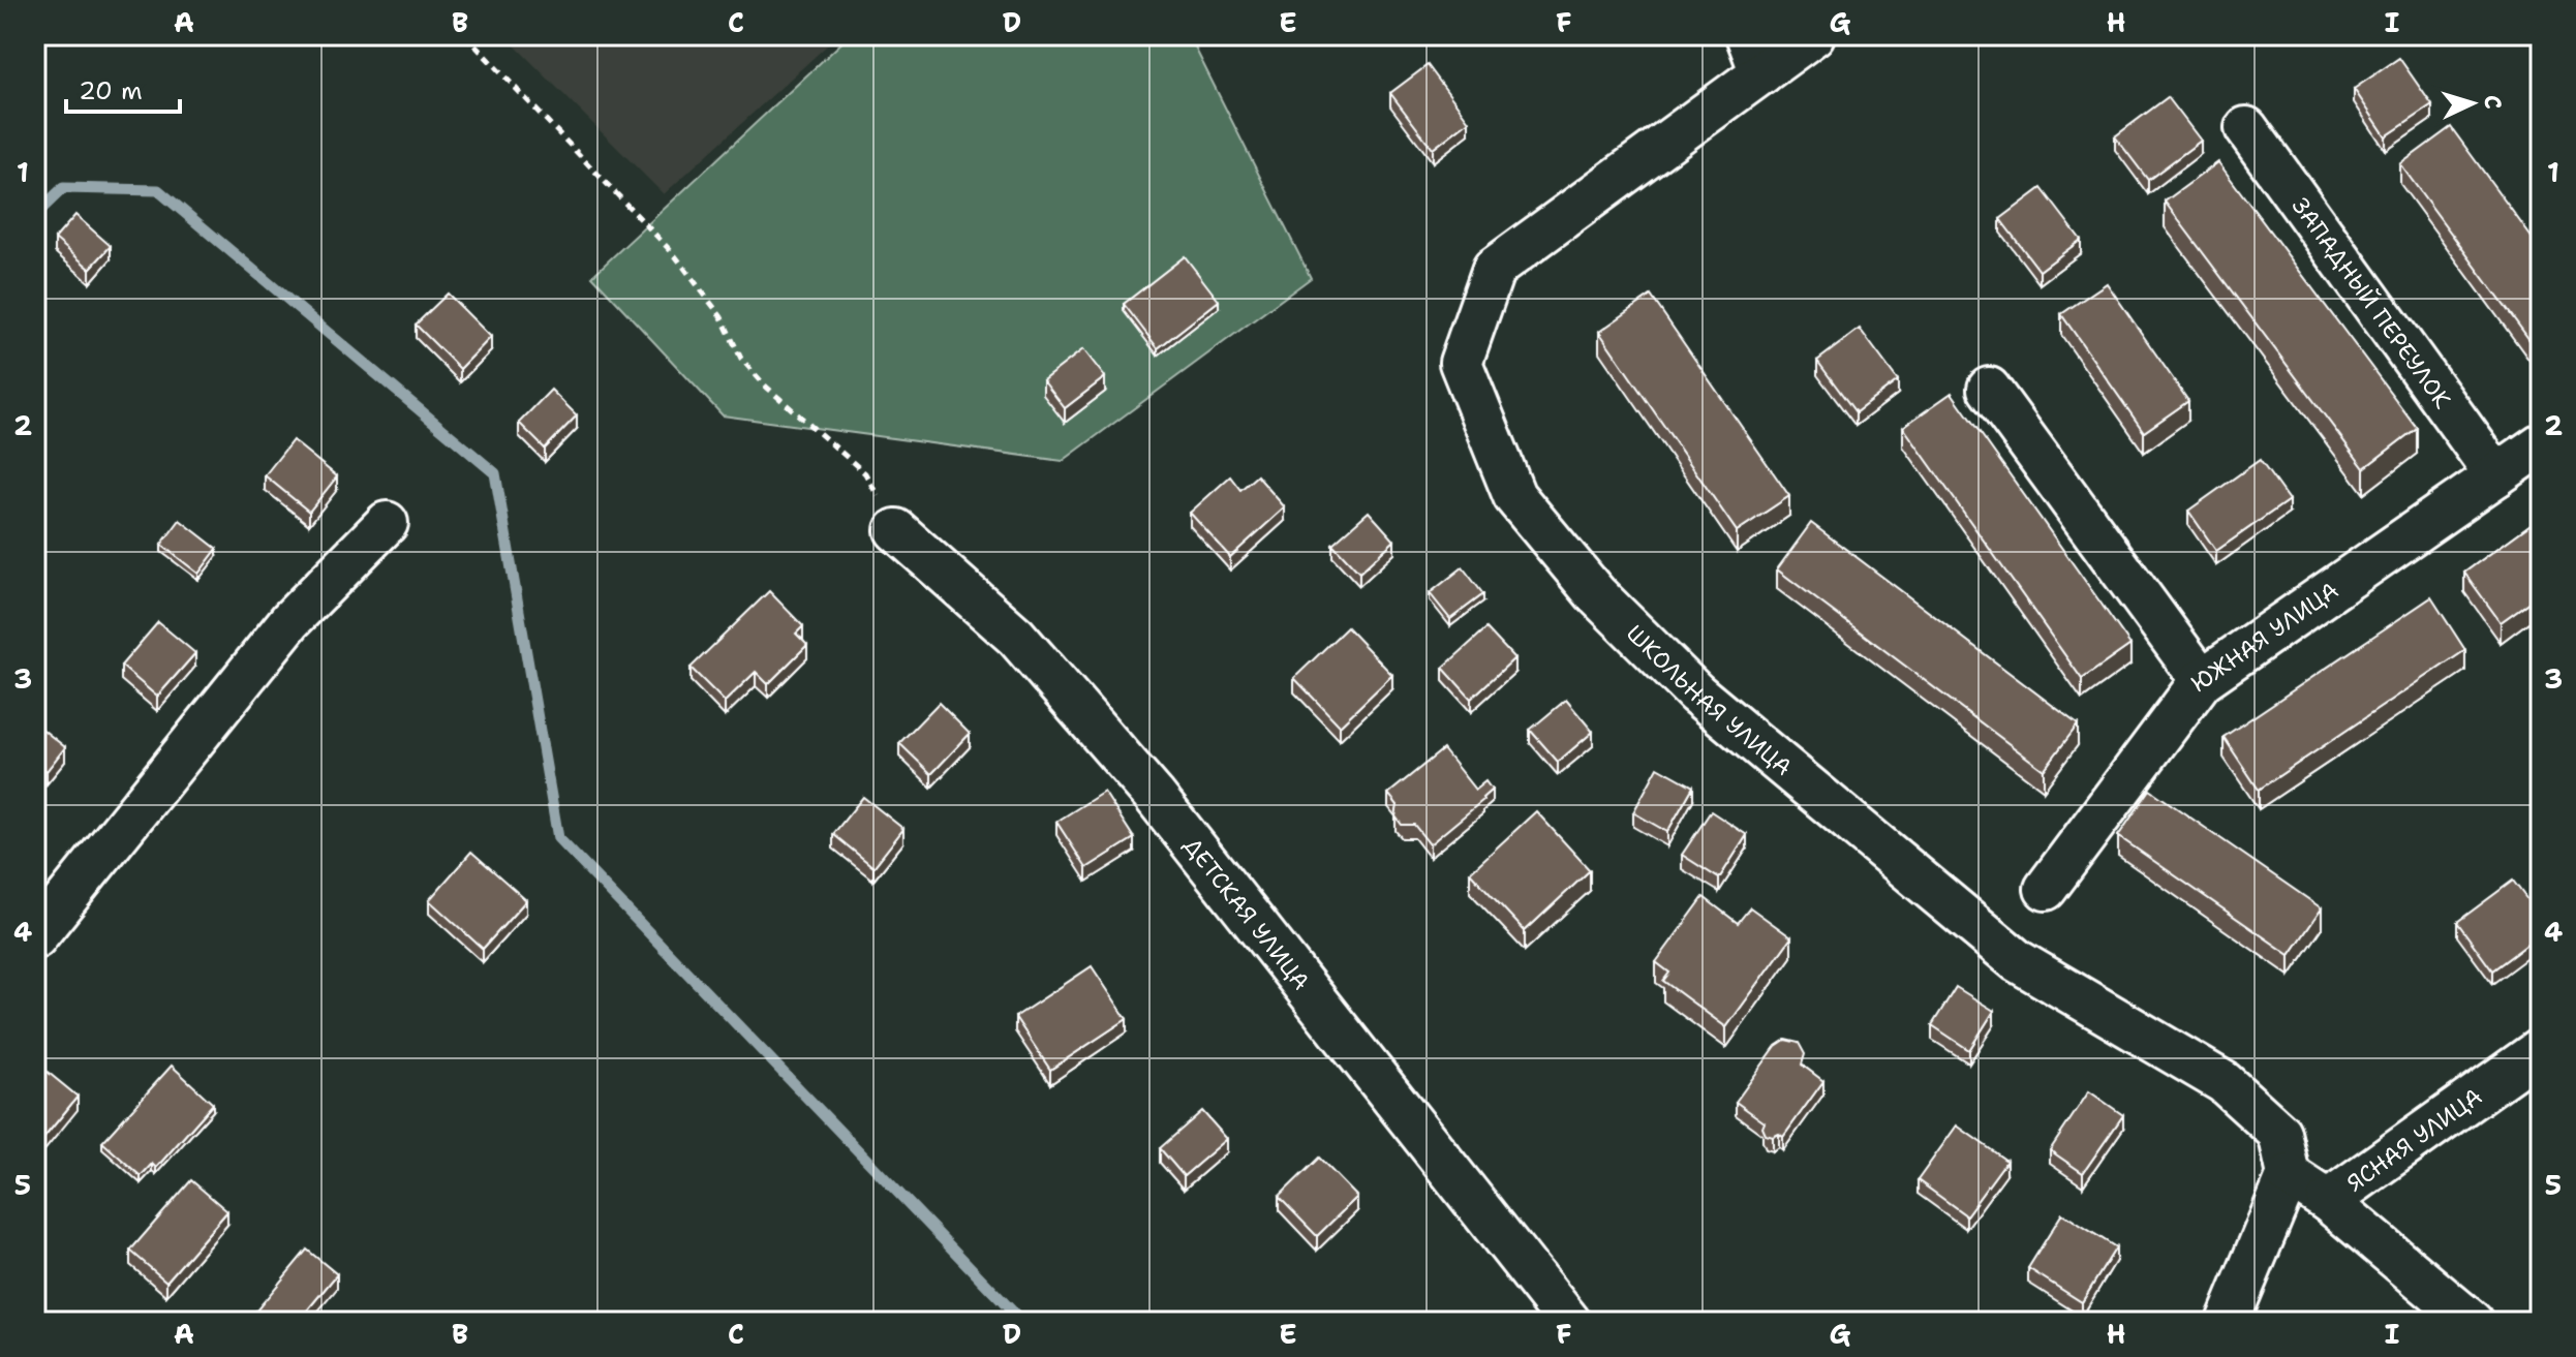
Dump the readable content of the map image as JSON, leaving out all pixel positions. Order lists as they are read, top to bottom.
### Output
{
  "streets": {
    "street": [
      "ЗАПАДНЫЙ ПЕРЕУЛОК",
      "ЮЖНАЯ УЛИЦА",
      "ШКОЛЬНАЯ УЛИЦА",
      "ДЕТСКАЯ УЛИЦА",
      "ЯСНАЯ УЛИЦА"
    ]
  },
  "crossings": [
    ["ЗАПАДНЫЙ ПЕРЕУЛОК", "ЮЖНАЯ УЛИЦА"],
    ["ШКОЛЬНАЯ УЛИЦА", "ЯСНАЯ УЛИЦА"]
  ],
  "scale_bar": "20 m",
  "north": "right",
  "grid": {
    "columns": [
      "A",
      "B",
      "C",
      "D",
      "E",
      "F",
      "G",
      "H",
      "I"
    ],
    "rows": [
      "1",
      "2",
      "3",
      "4",
      "5"
    ]
  }
}
